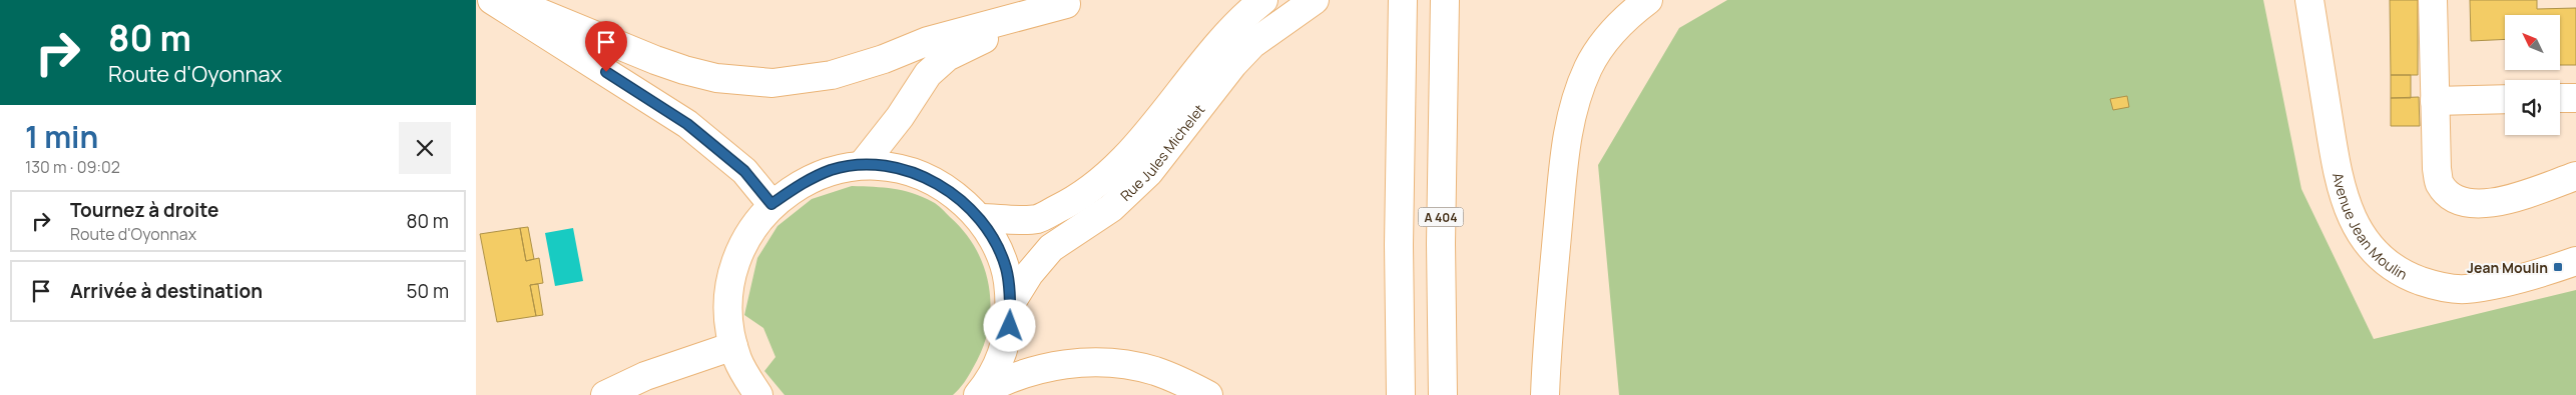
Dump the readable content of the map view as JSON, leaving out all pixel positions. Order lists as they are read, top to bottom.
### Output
{
  "streets": {
    "main road": ["Rue Jules Michelet", "A 404", "Avenue Jean Moulin"]
  },
  "places": {
    "transit": ["Jean Moulin"]
  },
  "north": "top left",
  "page": {
    "turn": ["80 m", "Route d'Oyonnax"],
    "heading": ["1 min", "130 m · 09:02"],
    "list": [
      {
        "name": "Tournez à droite",
        "note": "Route d'Oyonnax",
        "value": "80 m"
      },
      {
        "name": "Arrivée à destination",
        "value": "50 m"
      }
    ]
  }
}
